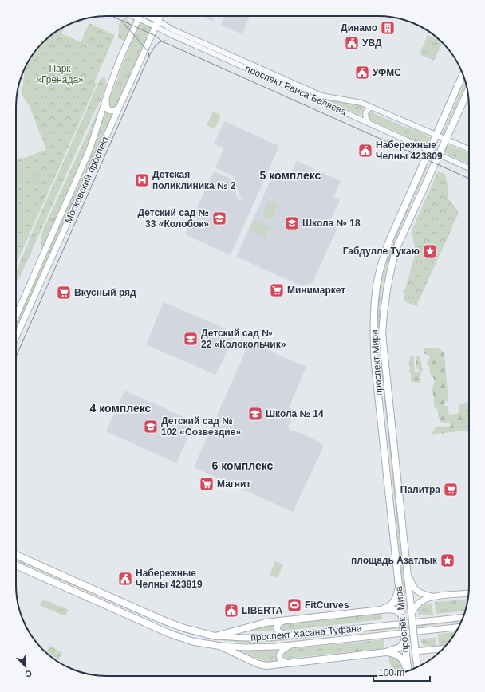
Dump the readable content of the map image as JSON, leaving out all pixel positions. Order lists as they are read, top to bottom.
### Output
{
  "streets": {
    "main road": ["Московский проспект", "проспект Мира", "проспект Хасана Туфана"],
    "street": ["проспект Раиса Беляева"]
  },
  "crossings": [
    ["проспект Раиса Беляева", "Московский проспект"],
    ["проспект Раиса Беляева", "проспект Мира"]
  ],
  "districts": ["5 комплекс", "4 комплекс", "6 комплекс"],
  "parks": ["Парк «Гренада»"],
  "places": {
    "building": ["Динамо"],
    "public building": [
      "УВД",
      "УФМС",
      "Набережные Челны 423809",
      "Набережные Челны 423819",
      "LIBERTA"
    ],
    "hospital": ["Детская поликлиника № 2"],
    "school or university": [
      "Детский сад № 33 «Колобок»",
      "Школа № 18",
      "Детский сад № 22 «Колокольчик»",
      "Школа № 14",
      "Детский сад № 102 «Созвездие»"
    ],
    "place": ["Габдулле Тукаю", "площадь Азатлык"],
    "supermarket": [
      "Минимаркет",
      "Вкусный ряд",
      "Магнит",
      "Палитра"
    ],
    "sports": ["FitCurves"]
  },
  "scale_bar": "100 m",
  "north": "bottom"
}
